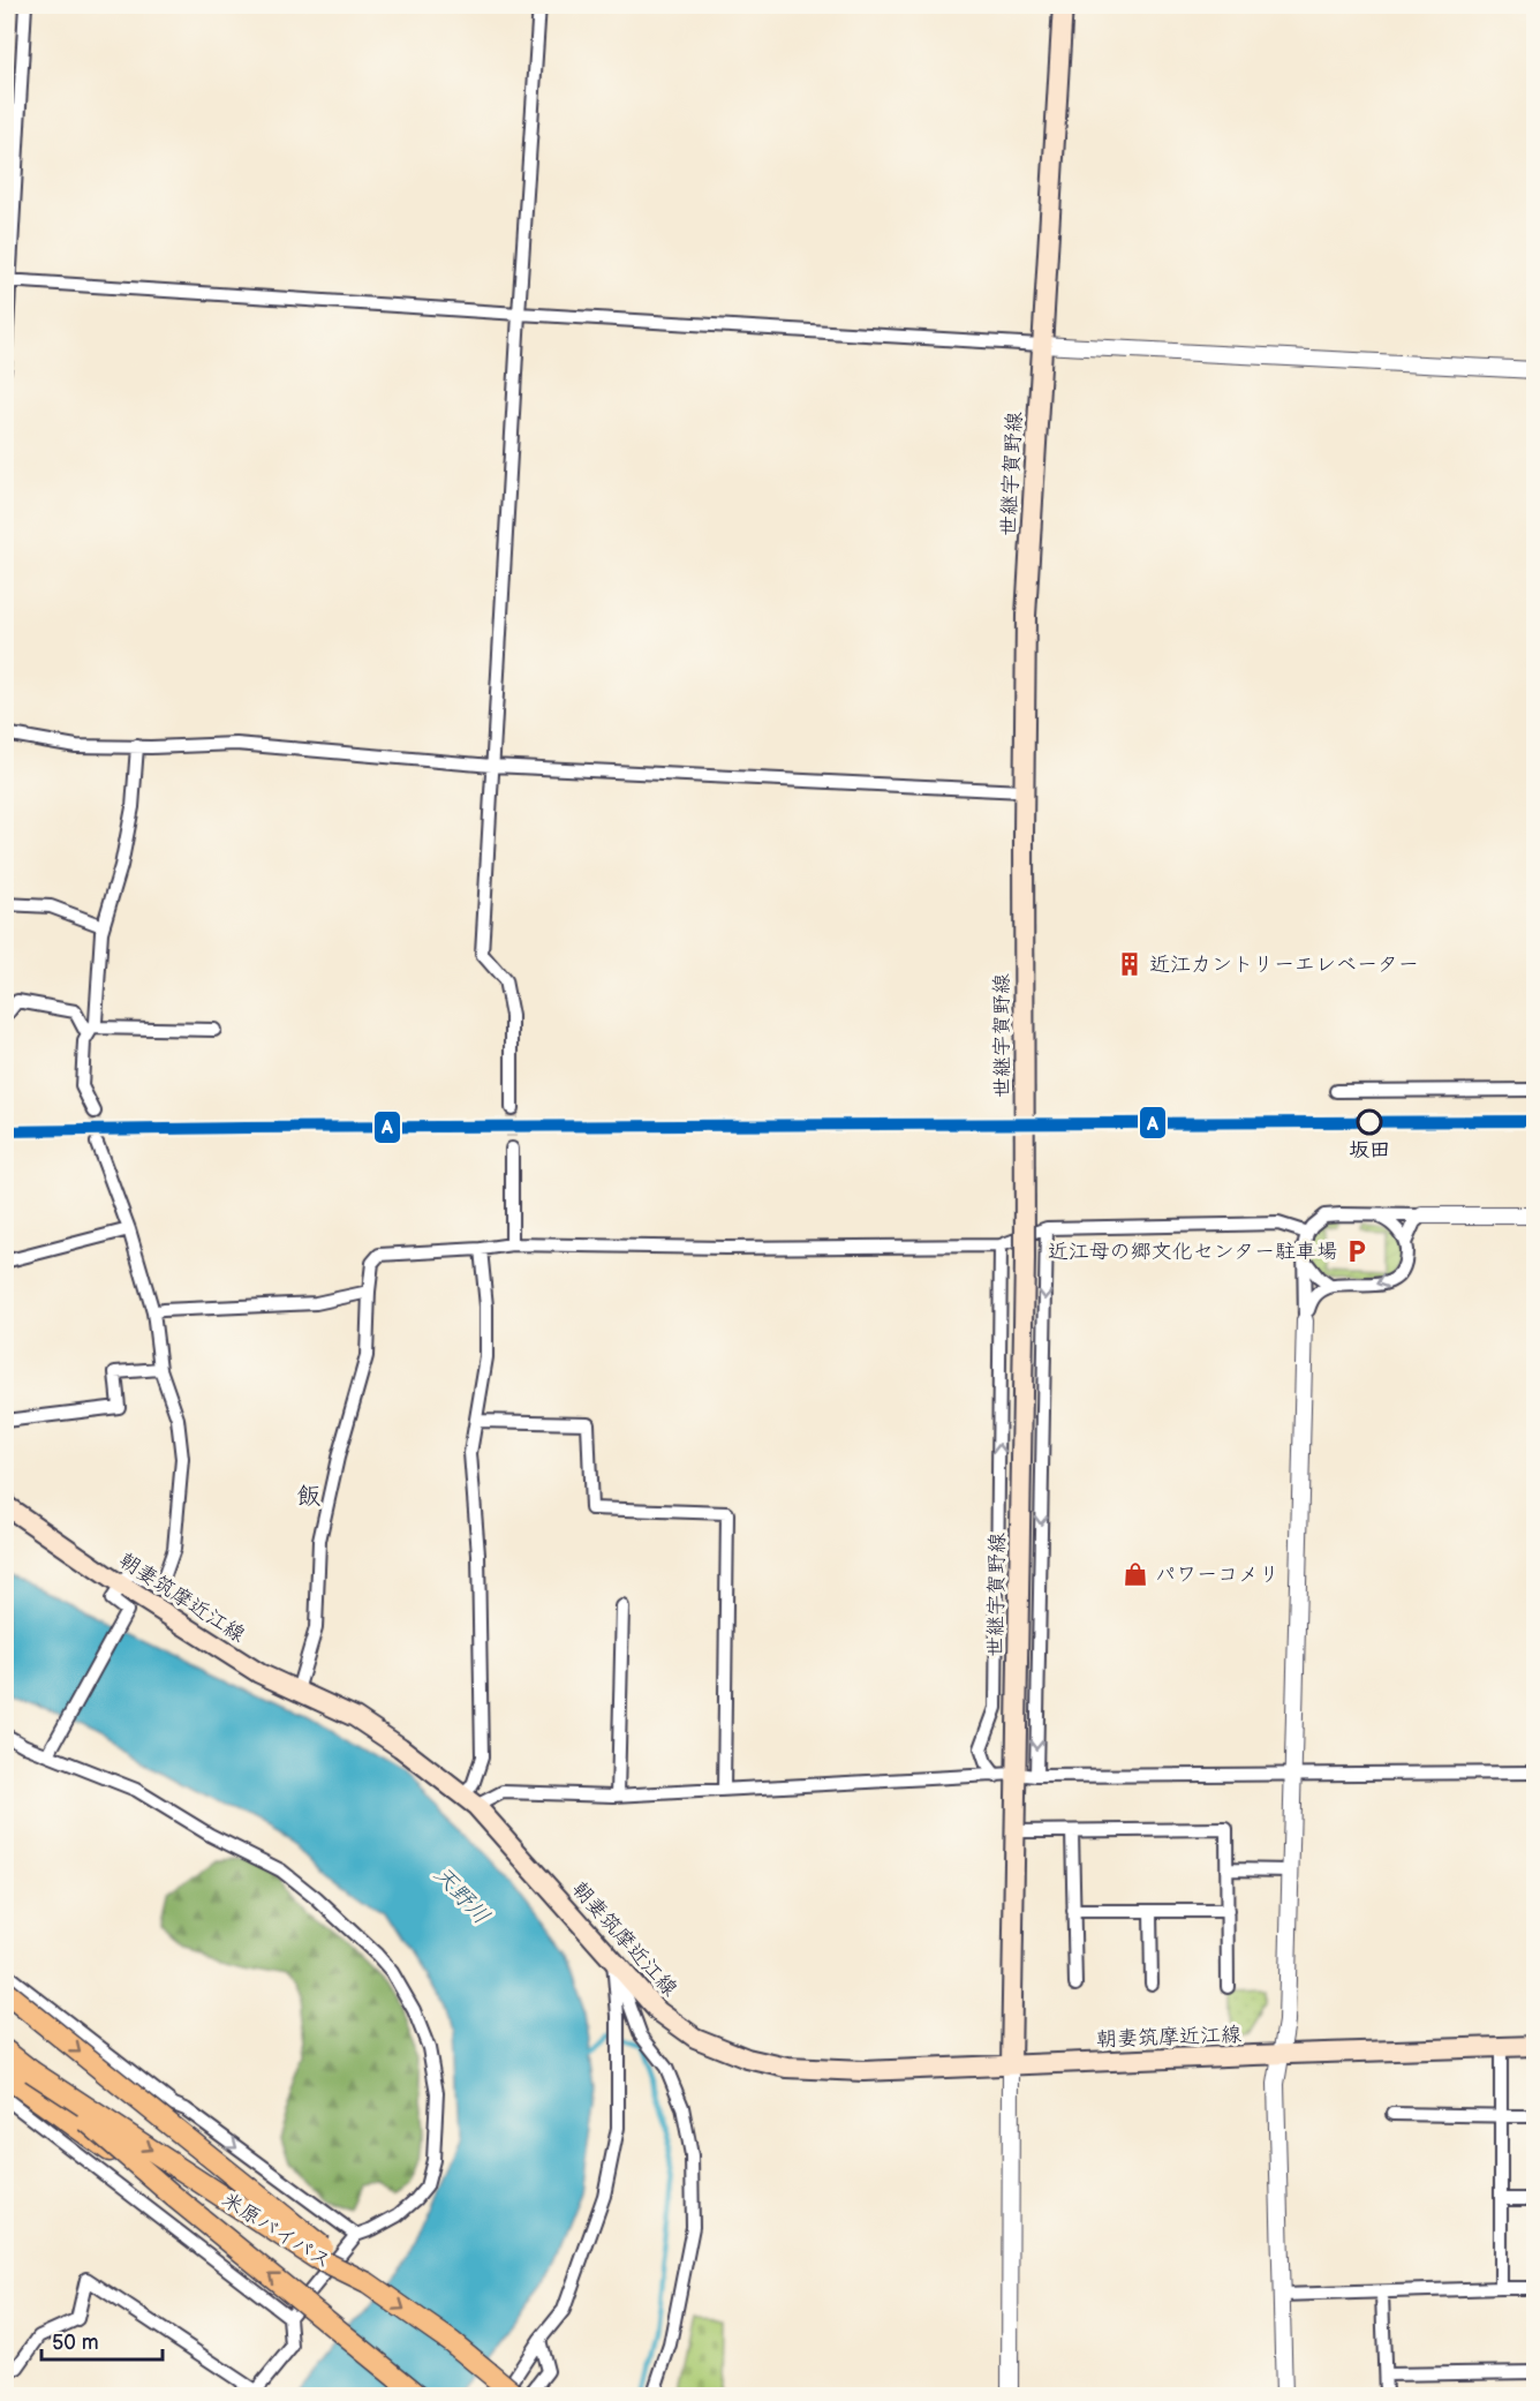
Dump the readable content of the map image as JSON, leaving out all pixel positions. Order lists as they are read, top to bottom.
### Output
{
  "streets": {
    "highway": ["米原バイパス"],
    "main road": ["世継宇賀野線", "朝妻筑摩近江線"]
  },
  "crossings": [
    ["世継宇賀野線", "朝妻筑摩近江線"]
  ],
  "districts": ["飯"],
  "water": ["天野川"],
  "places": {
    "building": ["近江カントリーエレベーター"],
    "other": ["坂田"],
    "parking": ["近江母の郷文化センター駐車場"],
    "shop": ["パワーコメリ"]
  },
  "lines": ["transit line A"],
  "scale_bar": "50 m"
}
